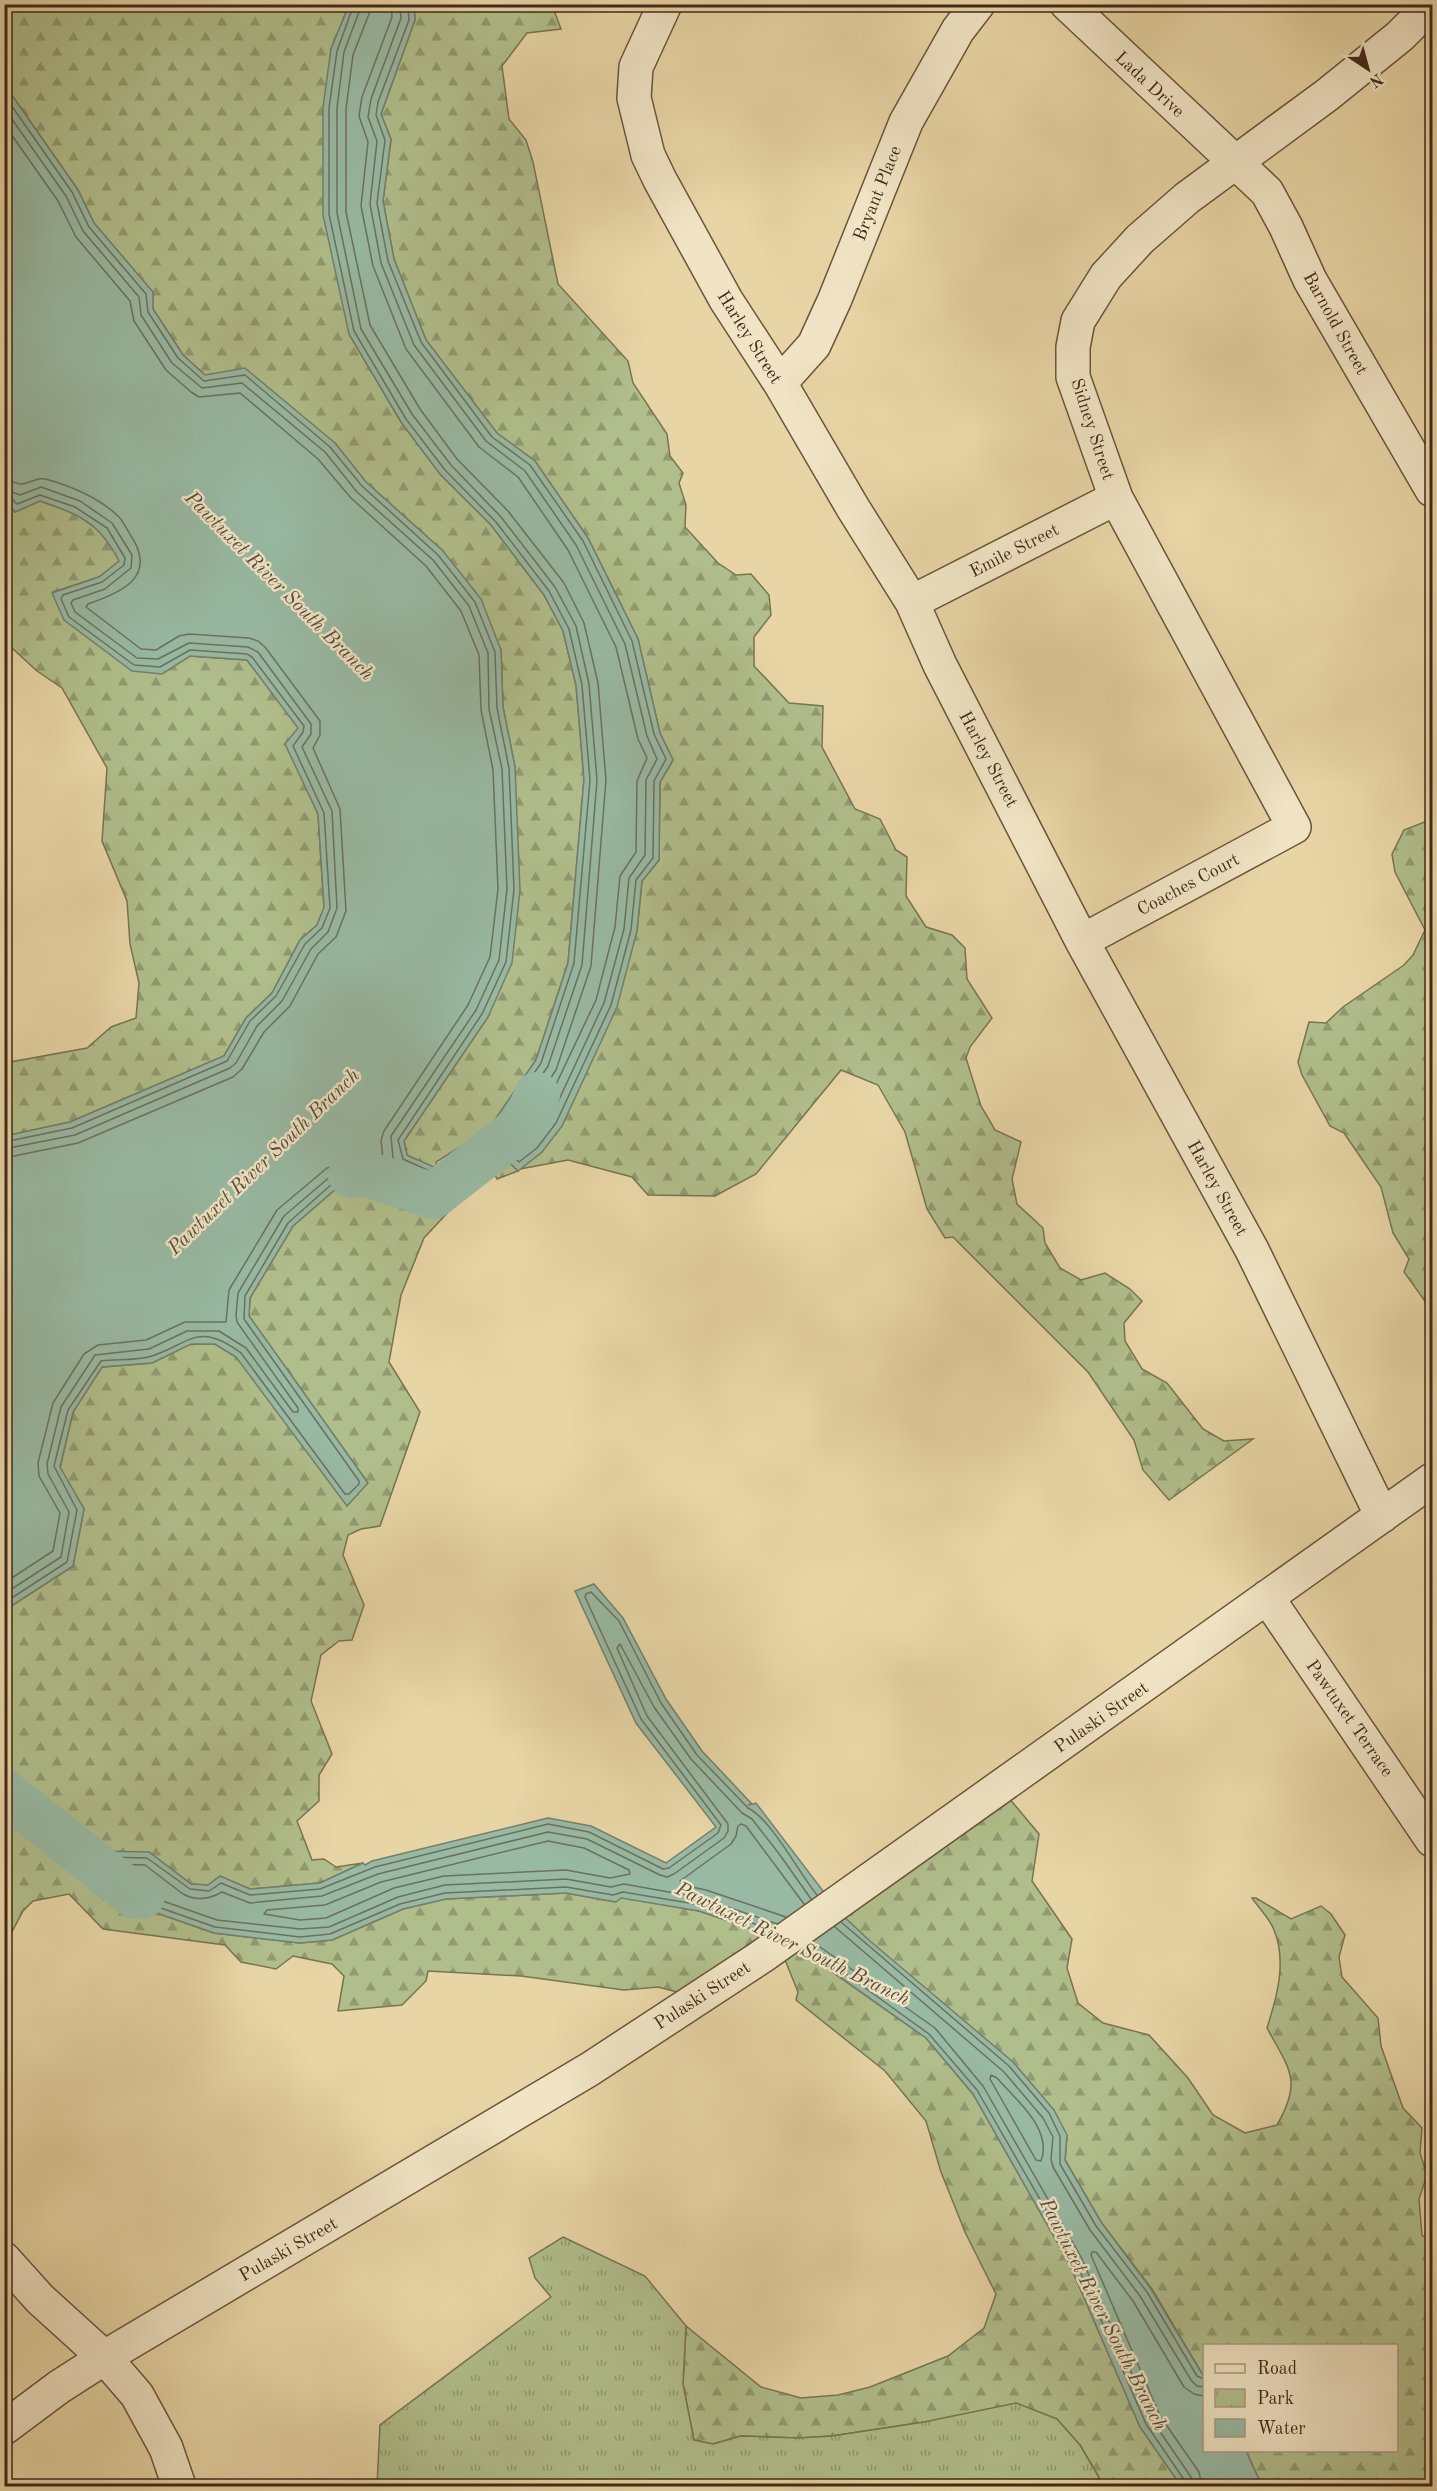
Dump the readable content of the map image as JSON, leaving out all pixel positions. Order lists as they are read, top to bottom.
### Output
{
  "streets": {
    "street": [
      "Lada Drive",
      "Bryant Place",
      "Barnold Street",
      "Harley Street",
      "Sidney Street",
      "Emile Street",
      "Coaches Court",
      "Pulaski Street",
      "Pawtuxet Terrace"
    ]
  },
  "crossings": [
    ["Lada Drive", "Barnold Street"],
    ["Lada Drive", "Sidney Street"],
    ["Bryant Place", "Harley Street"],
    ["Barnold Street", "Sidney Street"],
    ["Harley Street", "Emile Street"],
    ["Harley Street", "Coaches Court"],
    ["Harley Street", "Pulaski Street"],
    ["Sidney Street", "Emile Street"],
    ["Sidney Street", "Coaches Court"],
    ["Pulaski Street", "Pawtuxet Terrace"]
  ],
  "water": ["Pawtuxet River South Branch"],
  "legend": ["Road", "Park", "Water"],
  "north": "bottom right"
}
